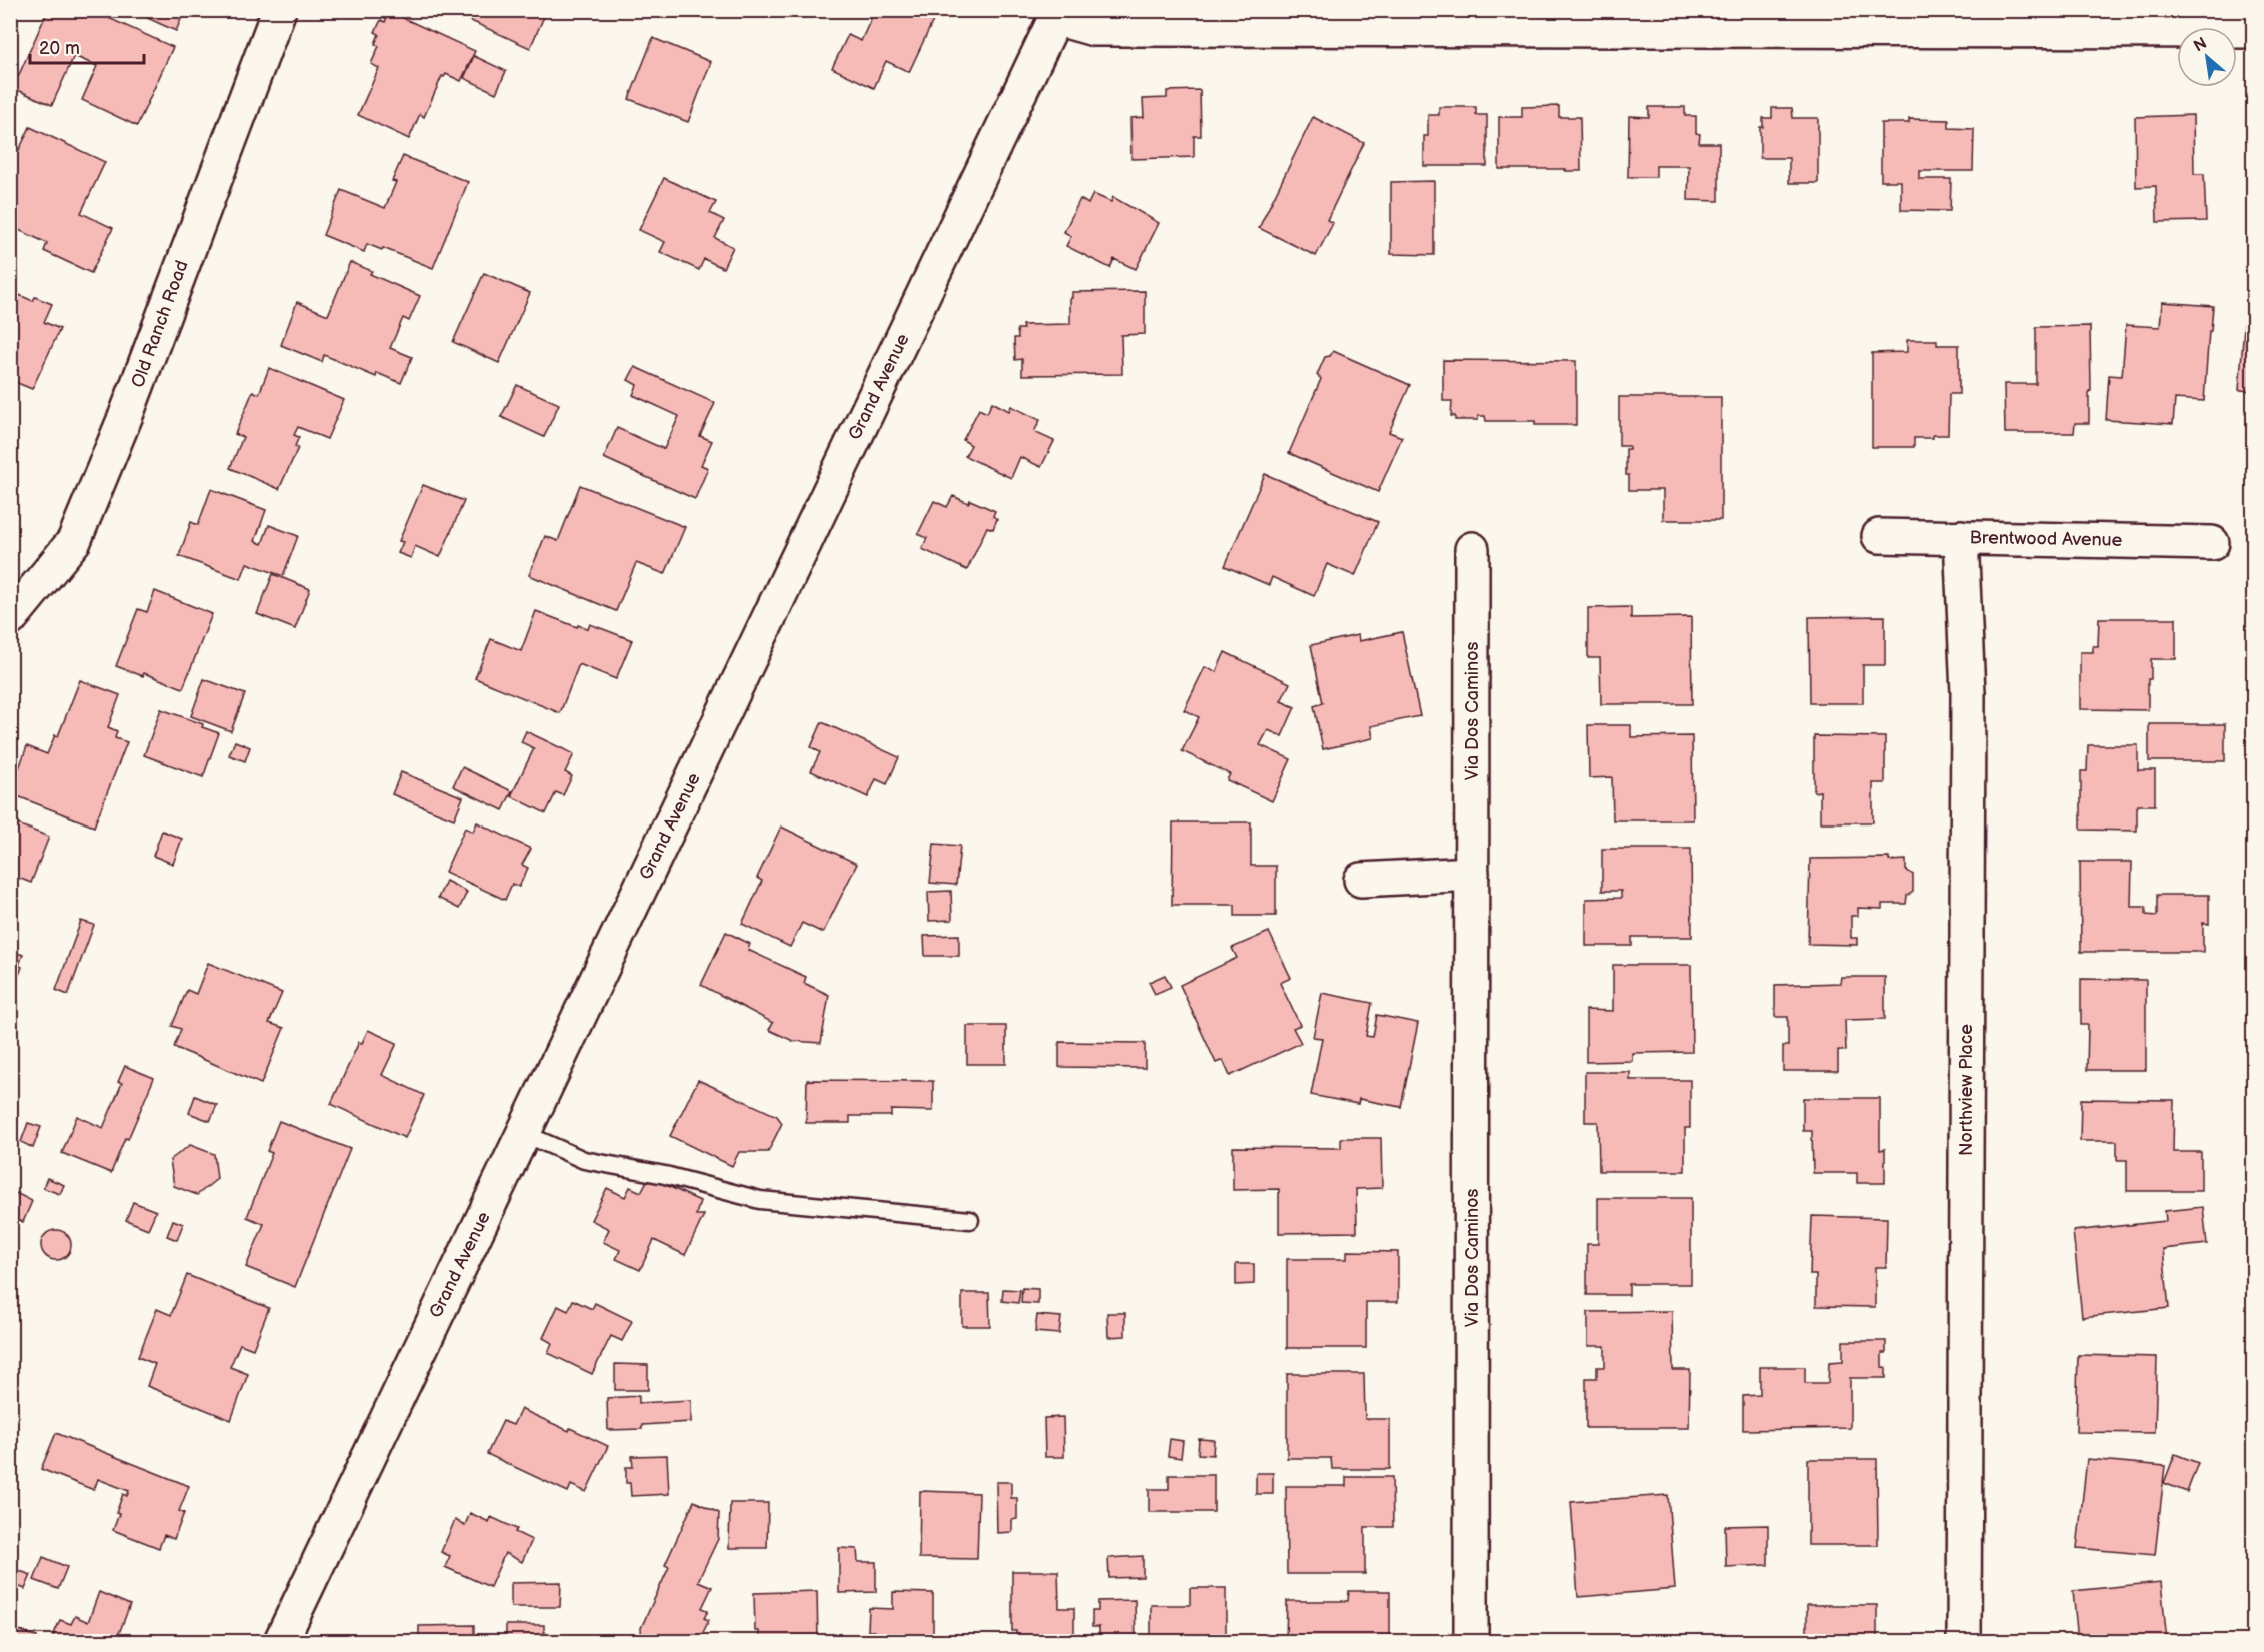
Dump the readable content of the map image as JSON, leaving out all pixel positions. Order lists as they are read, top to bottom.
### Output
{
  "streets": {
    "street": [
      "Old Ranch Road",
      "Grand Avenue",
      "Brentwood Avenue",
      "Via Dos Caminos",
      "Northview Place"
    ]
  },
  "crossings": [
    ["Brentwood Avenue", "Northview Place"]
  ],
  "scale_bar": "20 m",
  "north": "top left"
}
